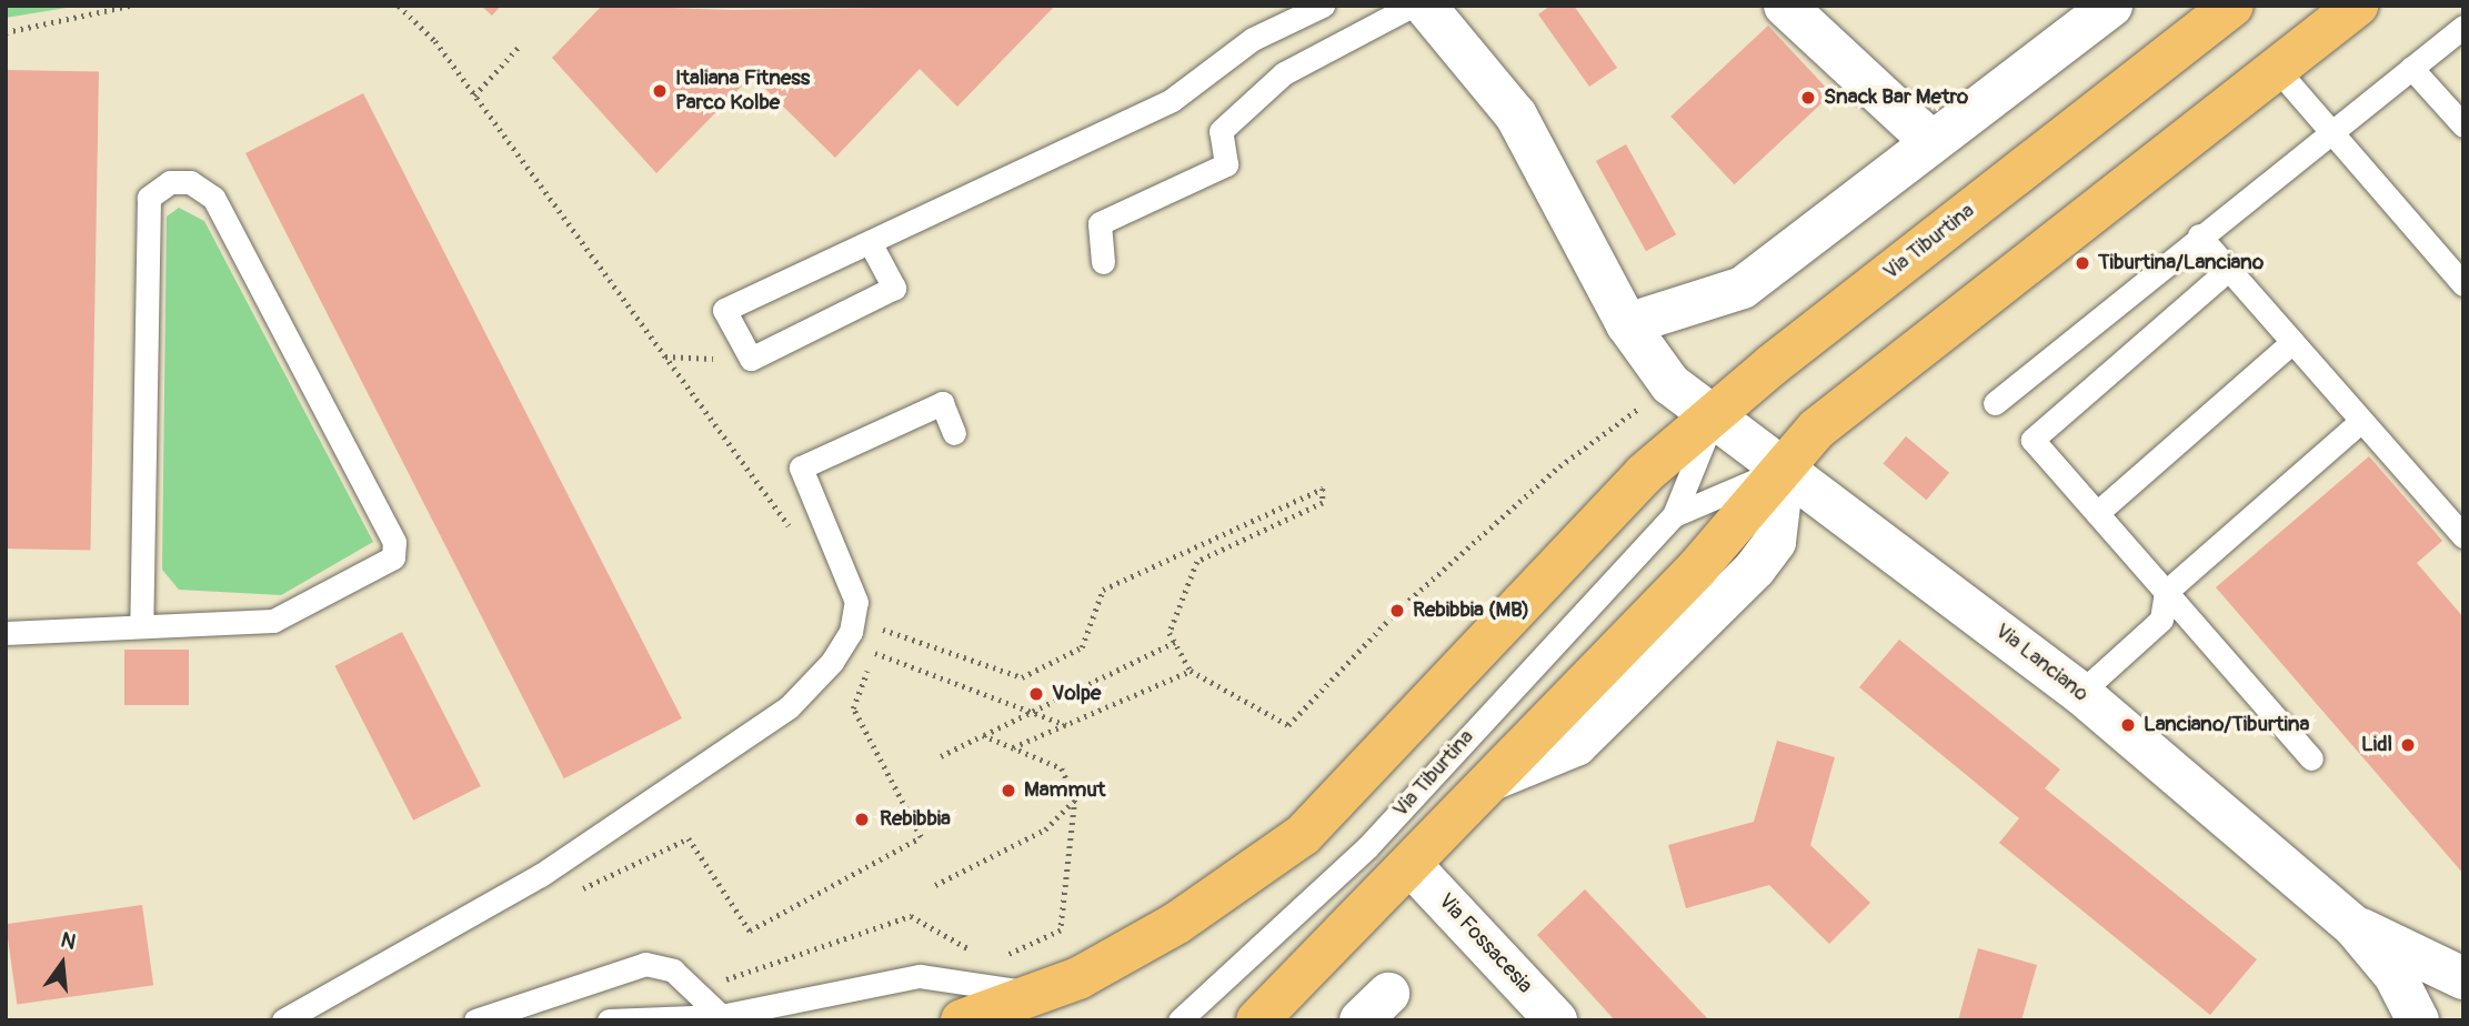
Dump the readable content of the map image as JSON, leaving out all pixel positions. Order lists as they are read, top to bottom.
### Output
{
  "streets": {
    "main road": ["Via Tiburtina"],
    "street": ["Via Lanciano", "Via Fossacesia"]
  },
  "crossings": [
    ["Via Tiburtina", "Via Lanciano"],
    ["Via Tiburtina", "Via Fossacesia"]
  ],
  "places": [
    "Italiana Fitness Parco Kolbe",
    "Snack Bar Metro",
    "Tiburtina/Lanciano",
    "Rebibbia (MB)",
    "Volpe",
    "Lanciano/Tiburtina",
    "Lidl",
    "Mammut",
    "Rebibbia"
  ],
  "north": "top"
}
